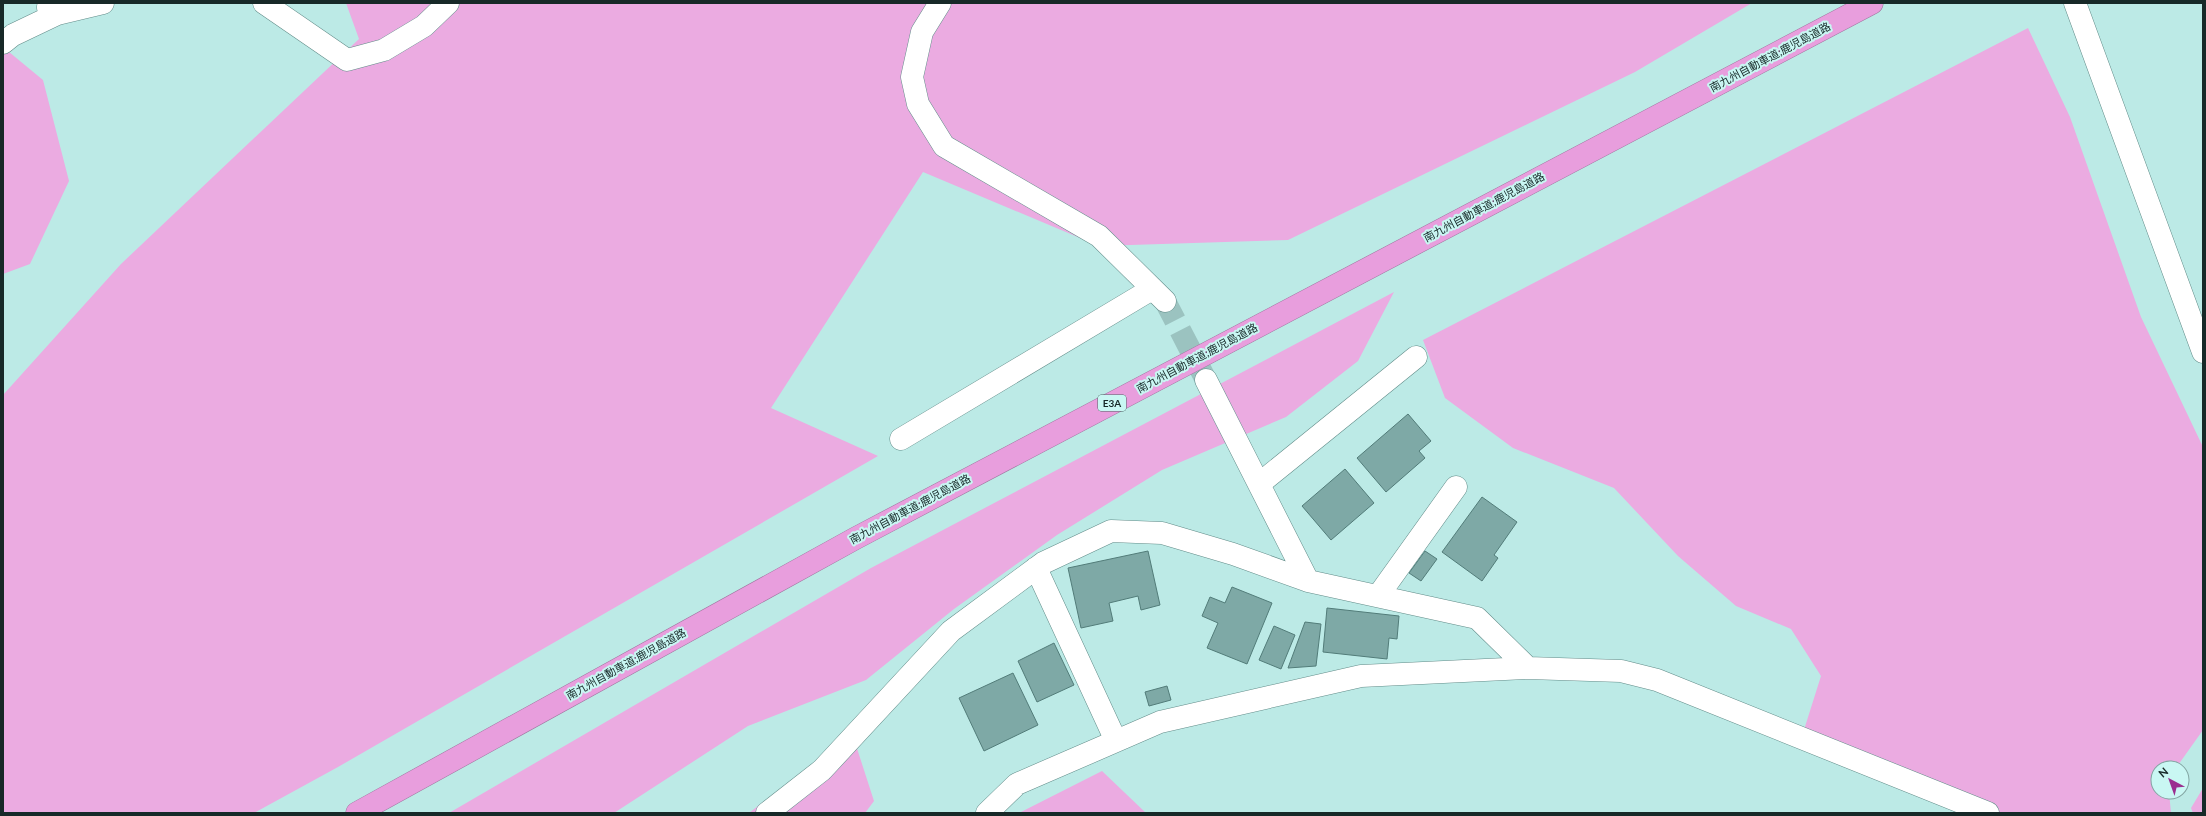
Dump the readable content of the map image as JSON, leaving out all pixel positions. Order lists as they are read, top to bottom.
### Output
{
  "streets": {
    "highway": ["南九州自動車道;鹿児島道路", "E3A"]
  },
  "north": "top left"
}
